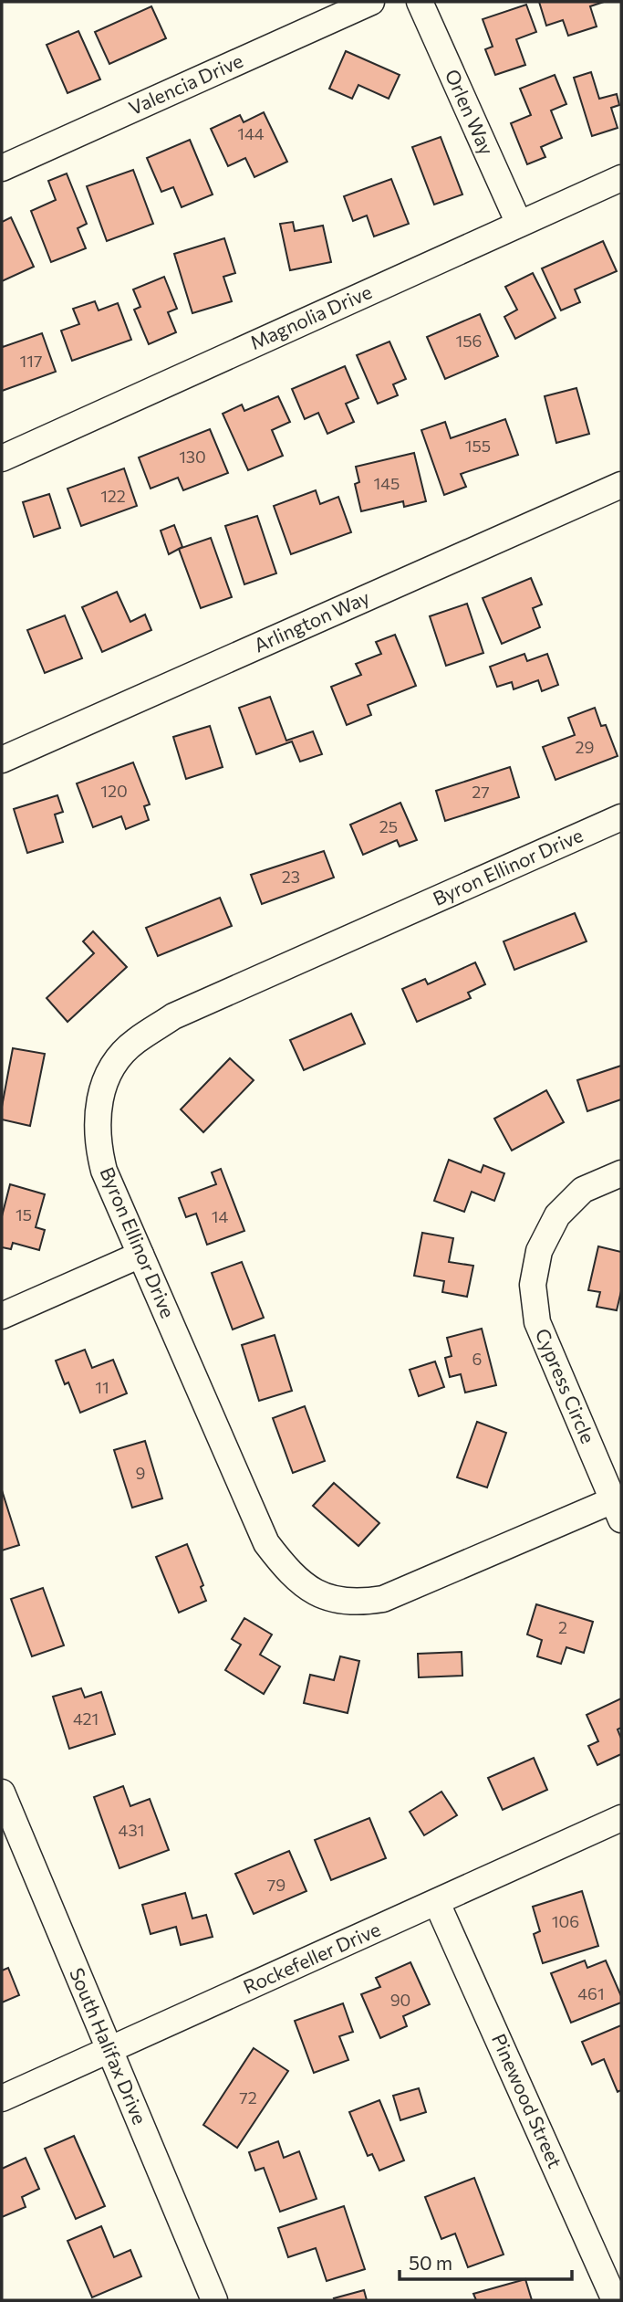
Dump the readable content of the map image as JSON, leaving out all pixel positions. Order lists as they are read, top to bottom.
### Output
{
  "streets": {
    "street": [
      "Valencia Drive",
      "Orlen Way",
      "Magnolia Drive",
      "Arlington Way",
      "Byron Ellinor Drive",
      "Cypress Circle",
      "Rockefeller Drive",
      "South Halifax Drive",
      "Pinewood Street"
    ]
  },
  "crossings": [
    ["Orlen Way", "Magnolia Drive"],
    ["Byron Ellinor Drive", "Cypress Circle"],
    ["Rockefeller Drive", "South Halifax Drive"],
    ["Rockefeller Drive", "Pinewood Street"]
  ],
  "house_numbers": [
    "144",
    "156",
    "117",
    "155",
    "130",
    "145",
    "122",
    "29",
    "120",
    "27",
    "25",
    "23",
    "15",
    "14",
    "6",
    "11",
    "9",
    "2",
    "421",
    "431",
    "79",
    "106",
    "461",
    "90",
    "72"
  ],
  "scale_bar": "50 m"
}
